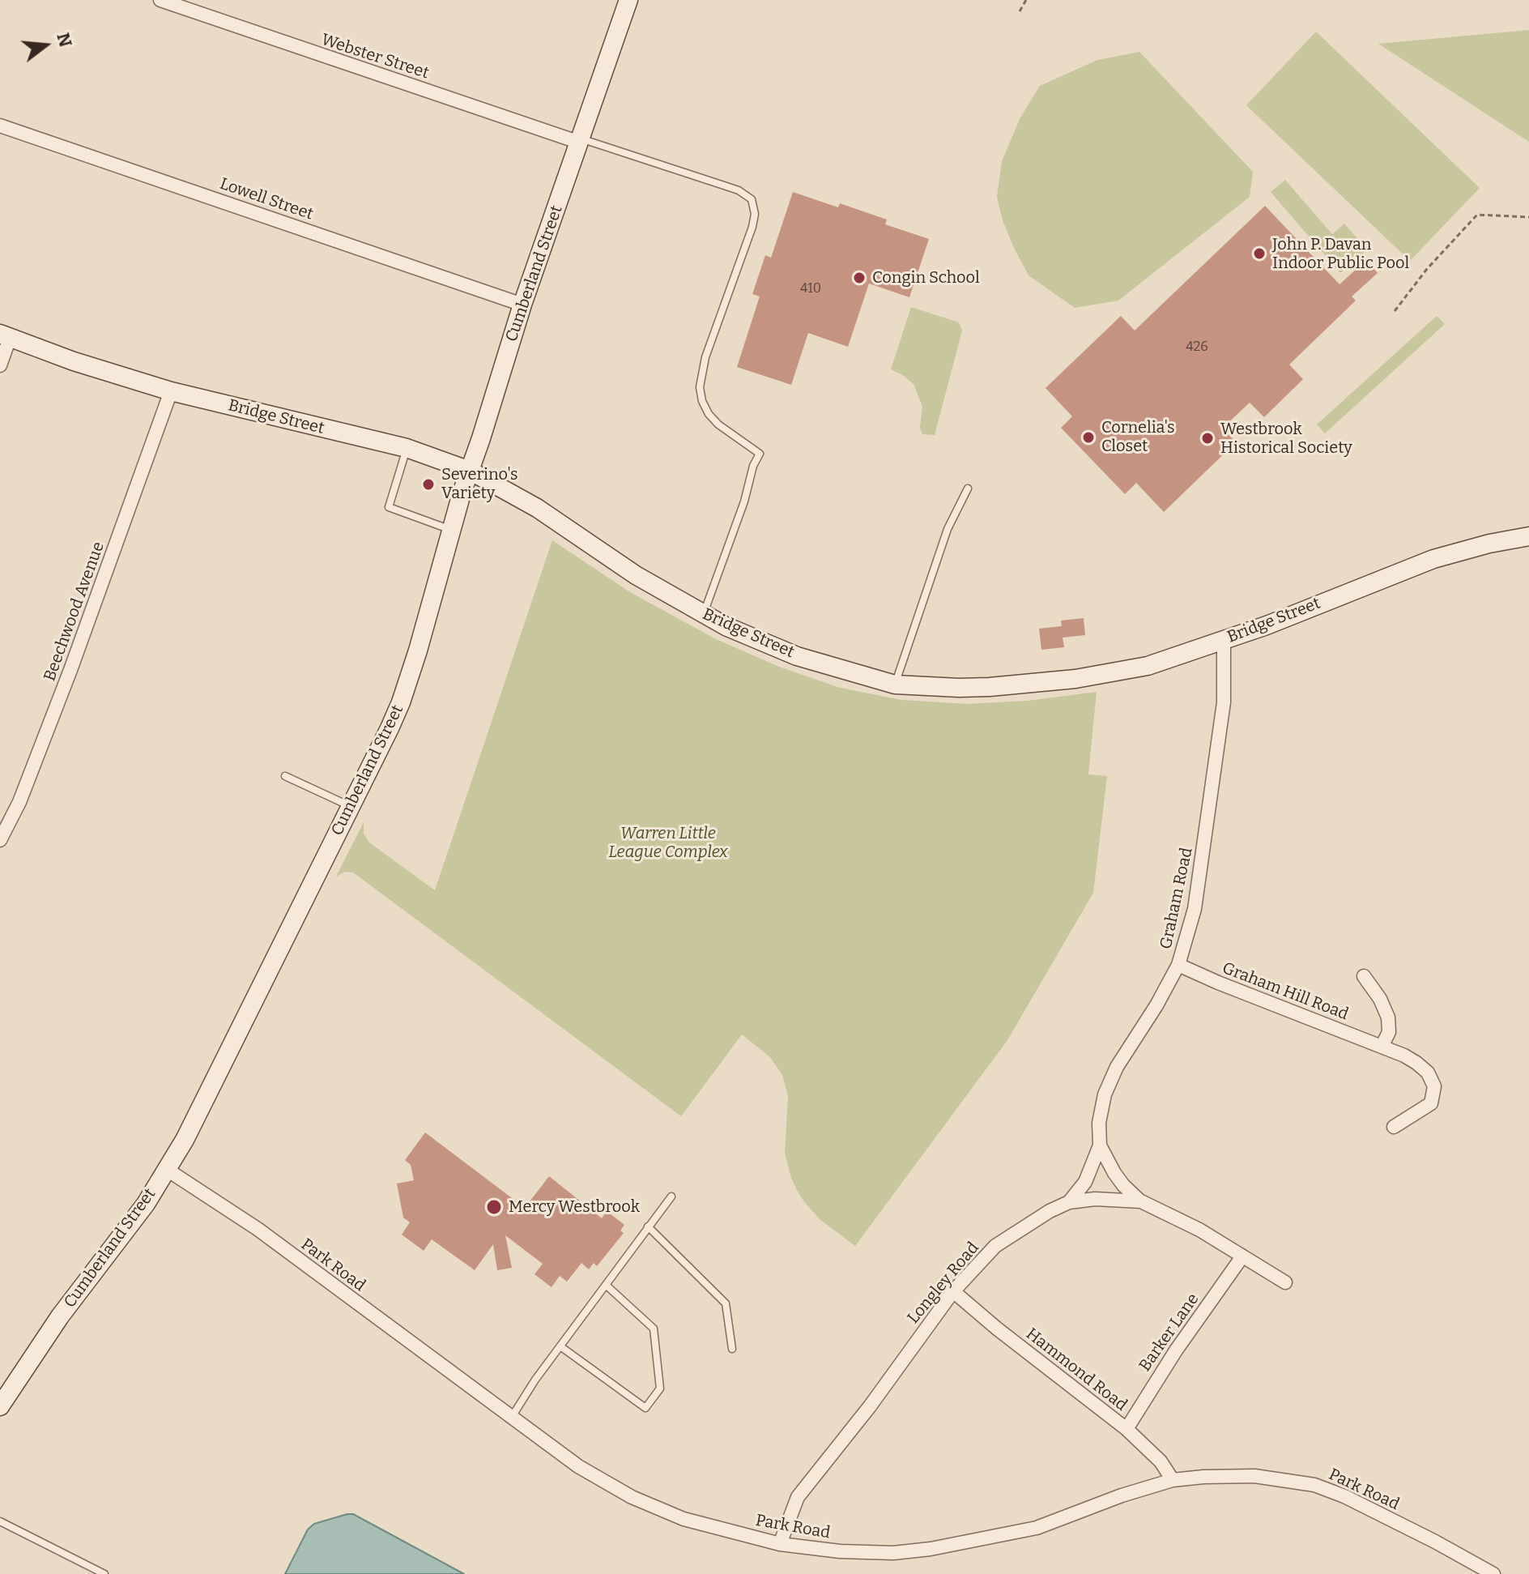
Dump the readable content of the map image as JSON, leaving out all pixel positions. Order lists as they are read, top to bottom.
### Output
{
  "streets": {
    "street": [
      "Webster Street",
      "Lowell Street",
      "Cumberland Street",
      "Bridge Street",
      "Beechwood Avenue",
      "Graham Road",
      "Graham Hill Road",
      "Park Road",
      "Longley Road",
      "Barker Lane",
      "Hammond Road"
    ]
  },
  "crossings": [
    ["Webster Street", "Cumberland Street"],
    ["Lowell Street", "Cumberland Street"],
    ["Cumberland Street", "Bridge Street"],
    ["Cumberland Street", "Park Road"],
    ["Bridge Street", "Beechwood Avenue"],
    ["Bridge Street", "Graham Road"],
    ["Graham Road", "Graham Hill Road"],
    ["Graham Road", "Longley Road"],
    ["Park Road", "Longley Road"],
    ["Park Road", "Hammond Road"],
    ["Longley Road", "Barker Lane"],
    ["Longley Road", "Hammond Road"],
    ["Barker Lane", "Hammond Road"]
  ],
  "parks": ["Warren Little League Complex"],
  "places": [
    "John P. Davan Indoor Public Pool",
    "Congin School",
    "Cornelia's Closet",
    "Westbrook Historical Society",
    "Severino's Variety",
    "Mercy Westbrook"
  ],
  "house_numbers": ["410", "426"],
  "north": "right"
}
